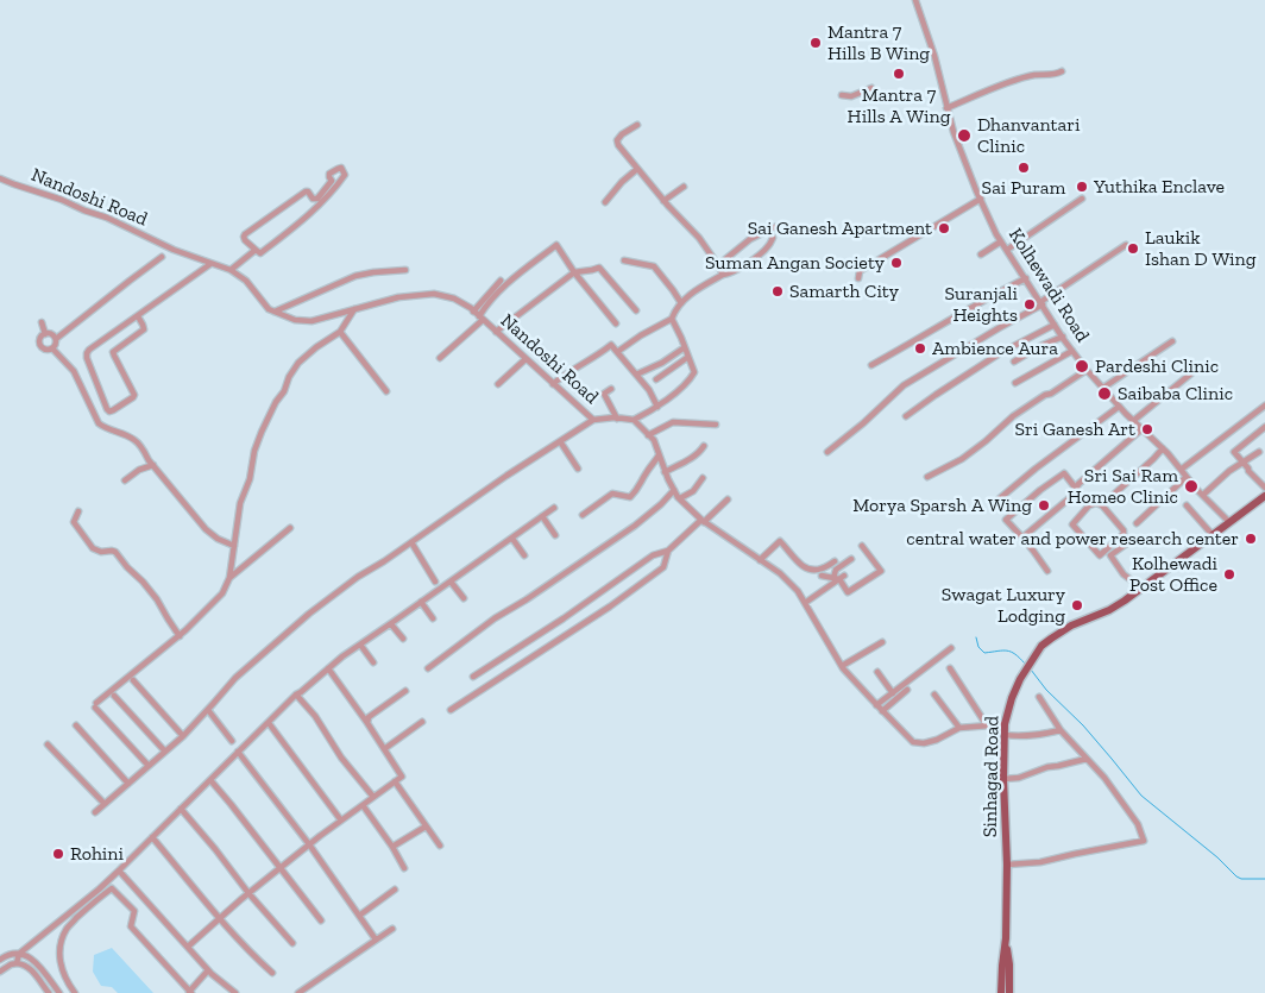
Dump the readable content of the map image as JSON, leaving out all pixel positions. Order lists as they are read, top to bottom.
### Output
{
  "streets": {
    "main road": ["Sinhagad Road"],
    "street": ["Nandoshi Road", "Kolhewadi Road"]
  },
  "crossings": [
    ["Kolhewadi Road", "Sinhagad Road"]
  ],
  "places": [
    "Mantra 7 Hills B Wing",
    "Mantra 7 Hills A Wing",
    "Dhanvantari Clinic",
    "Sai Puram",
    "Yuthika Enclave",
    "Sai Ganesh Apartment",
    "Laukik Ishan D Wing",
    "Suman Angan Society",
    "Samarth City",
    "Suranjali Heights",
    "Ambience Aura",
    "Pardeshi Clinic",
    "Saibaba Clinic",
    "Sri Ganesh Art",
    "Sri Sai Ram Homeo Clinic",
    "Morya Sparsh A Wing",
    "central water and power research center",
    "Kolhewadi Post Office",
    "Swagat Luxury Lodging",
    "Rohini"
  ]
}
